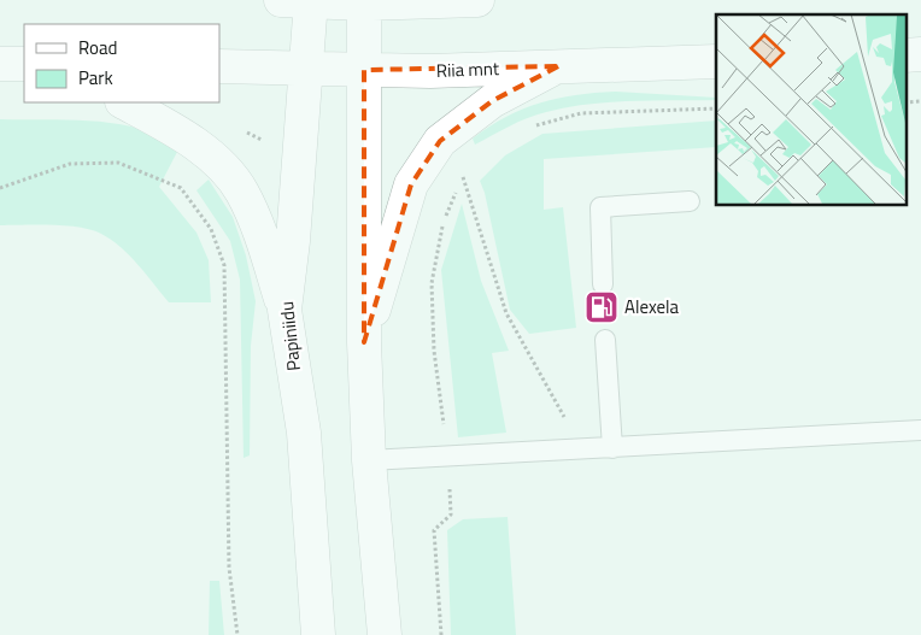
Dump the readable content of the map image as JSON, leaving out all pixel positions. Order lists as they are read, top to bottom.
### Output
{
  "streets": {
    "main road": ["Riia mnt", "Papiniidu"]
  },
  "crossings": [
    ["Riia mnt", "Papiniidu"]
  ],
  "places": {
    "fuel station": ["Alexela"]
  },
  "legend": ["Road", "Park"]
}
